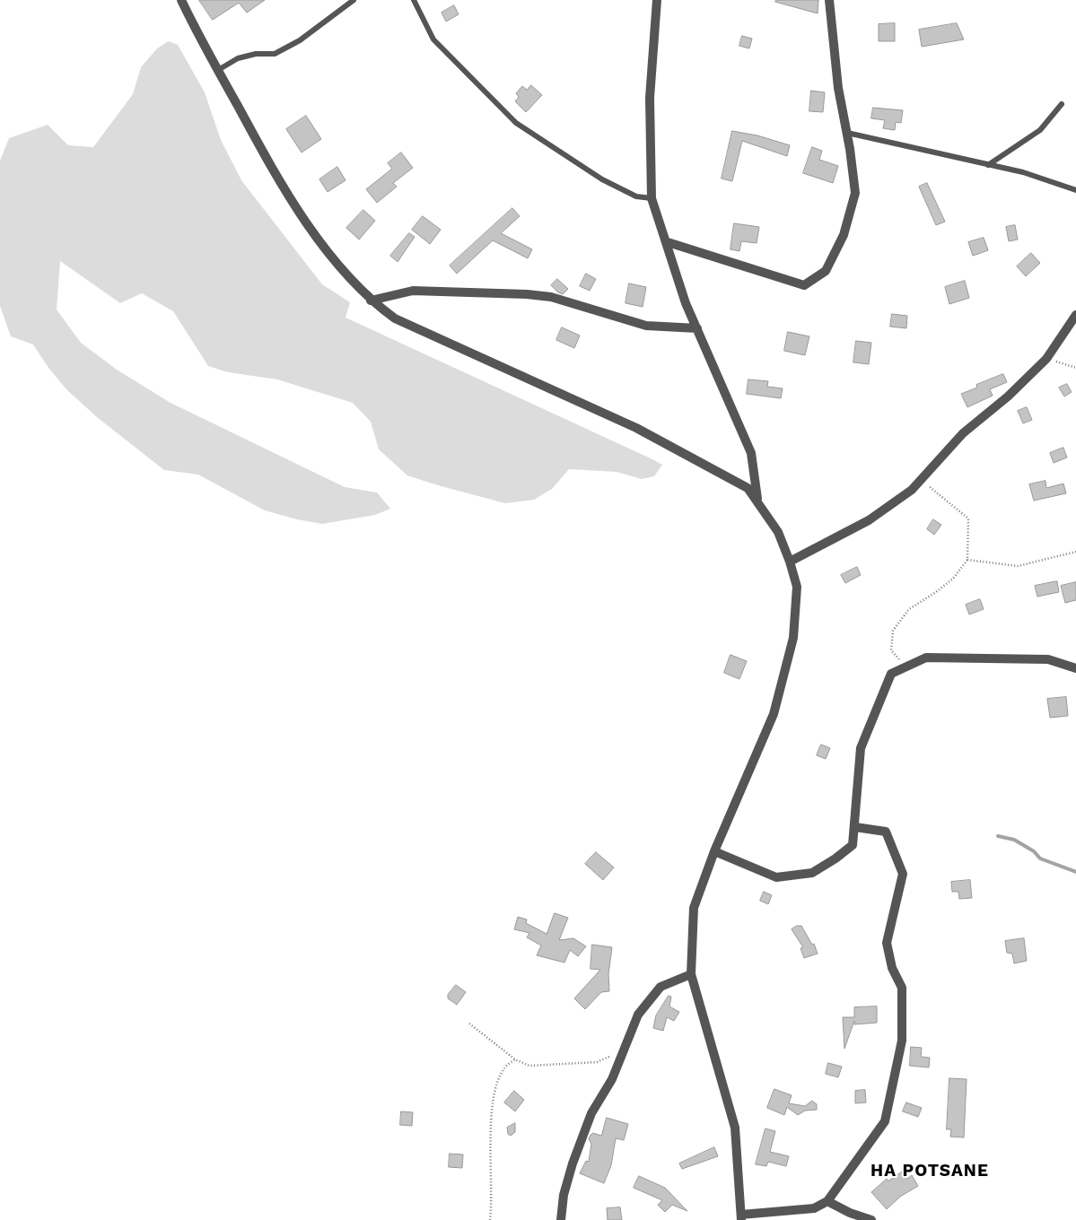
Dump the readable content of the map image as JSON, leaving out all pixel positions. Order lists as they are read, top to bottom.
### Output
{
  "districts": ["HA POTSANE"]
}
